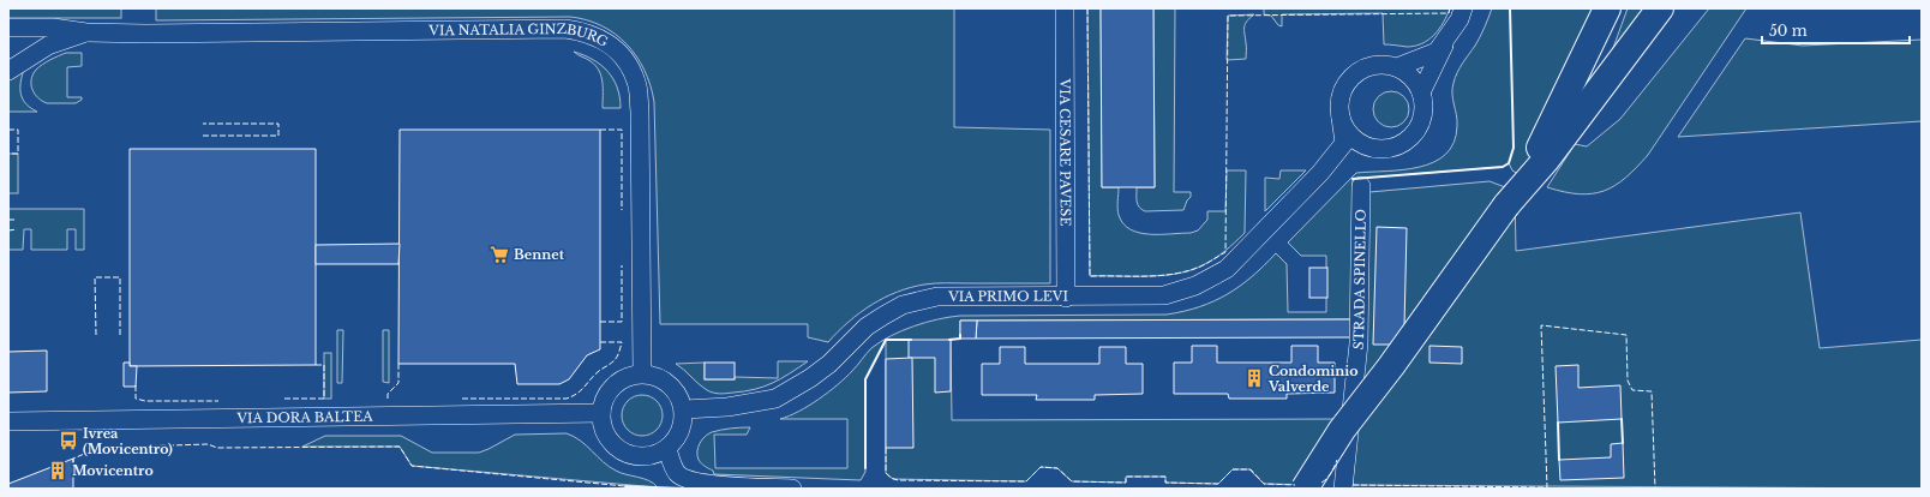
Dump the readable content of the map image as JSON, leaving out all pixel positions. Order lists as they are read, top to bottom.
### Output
{
  "streets": {
    "street": [
      "VIA NATALIA GINZBURG",
      "VIA CESARE PAVESE",
      "STRADA SPINELLO",
      "VIA PRIMO LEVI",
      "VIA DORA BALTEA"
    ]
  },
  "crossings": [
    ["VIA NATALIA GINZBURG", "VIA PRIMO LEVI"],
    ["VIA NATALIA GINZBURG", "VIA DORA BALTEA"],
    ["VIA CESARE PAVESE", "VIA PRIMO LEVI"],
    ["VIA PRIMO LEVI", "VIA DORA BALTEA"]
  ],
  "places": {
    "supermarket": ["Bennet"],
    "building": ["Condominio Valverde", "Movicentro"],
    "bus stop": ["Ivrea (Movicentro)"]
  },
  "scale_bar": "50 m"
}
